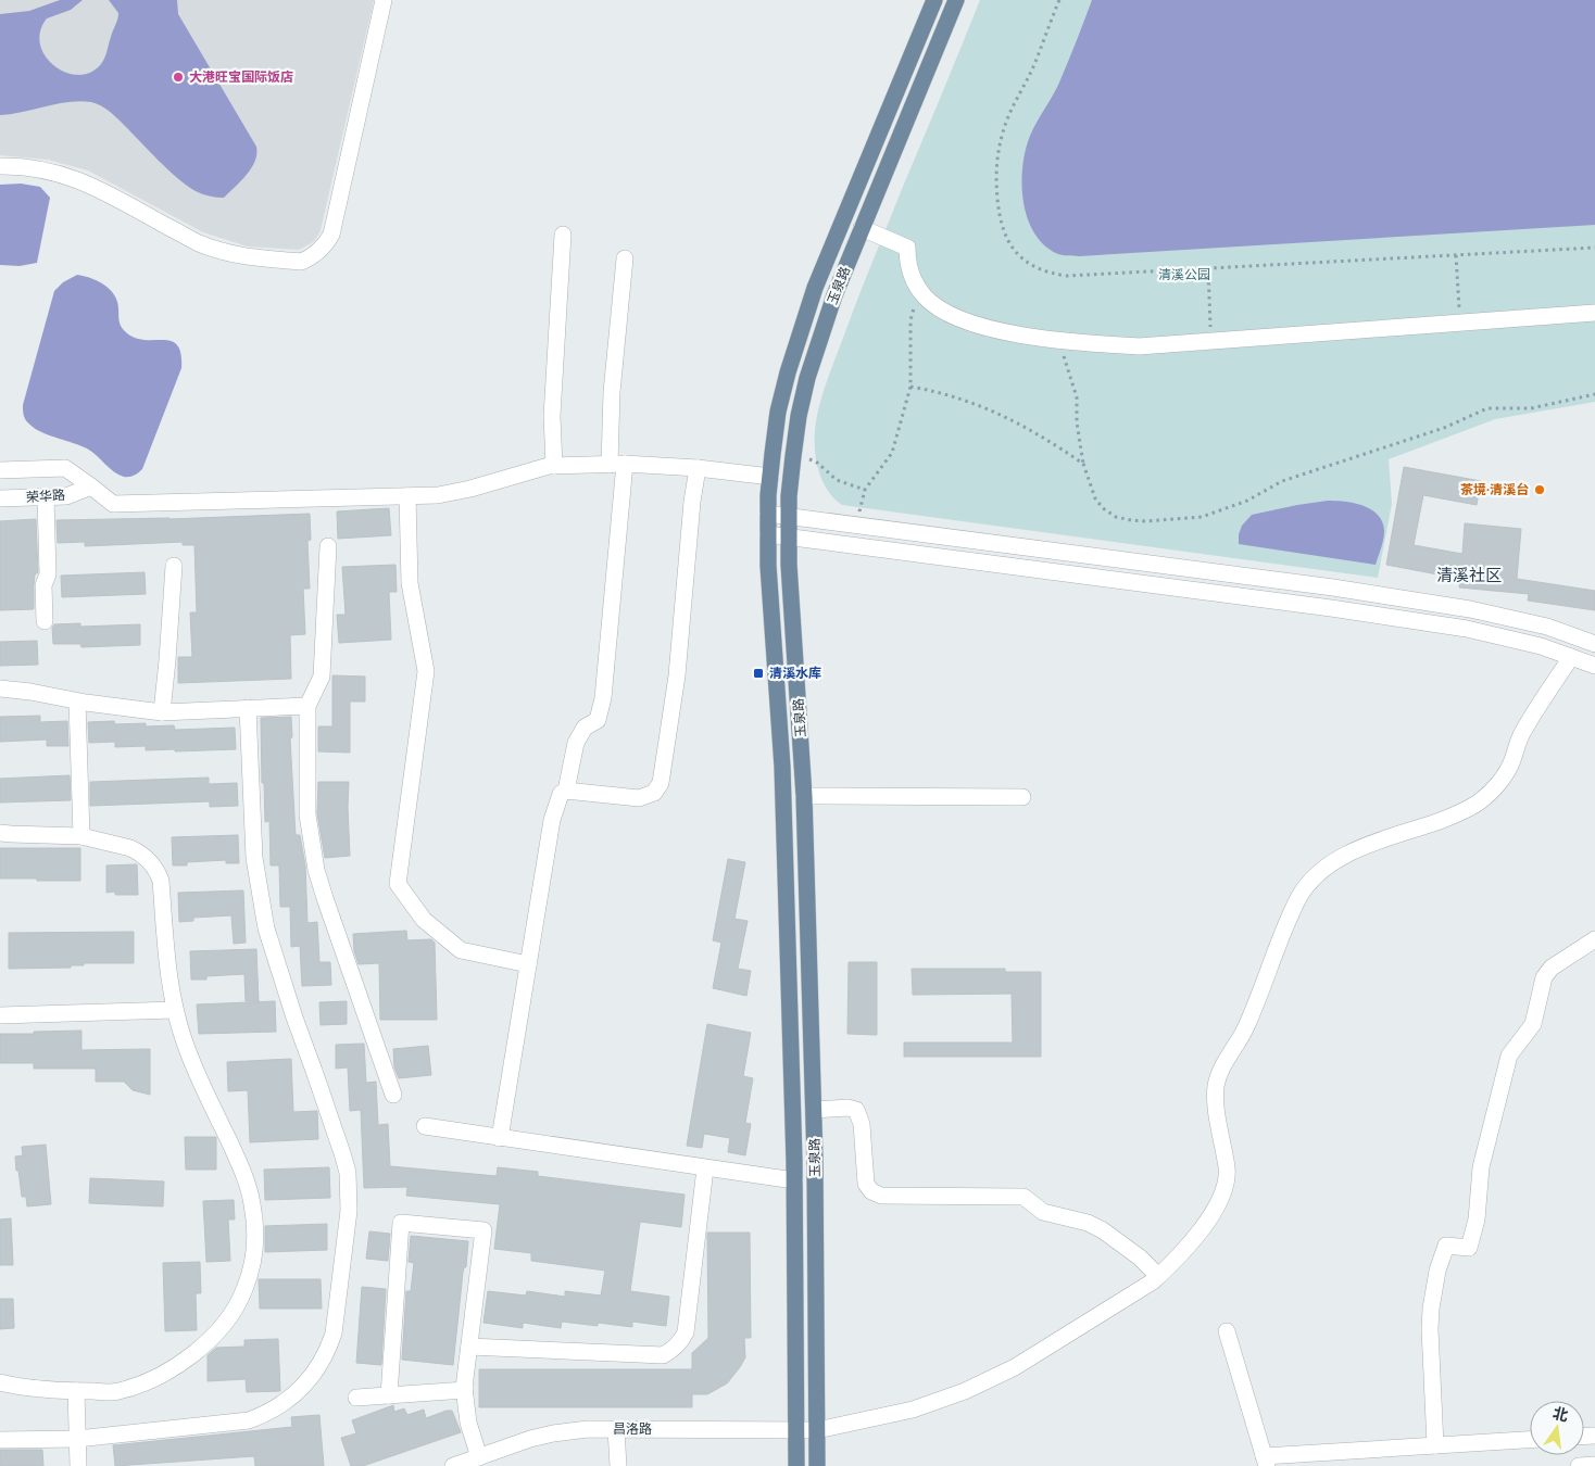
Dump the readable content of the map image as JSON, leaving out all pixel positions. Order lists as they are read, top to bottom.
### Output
{
  "streets": {
    "main road": ["玉泉路"],
    "street": ["荣华路", "昌洛路"]
  },
  "crossings": [
    ["玉泉路", "昌洛路"]
  ],
  "districts": ["清溪社区"],
  "parks": ["清溪公园"],
  "places": {
    "other": ["大港旺宝国际饭店", "茶境·清溪台"],
    "transit": ["清溪水库"]
  },
  "north": "top"
}
